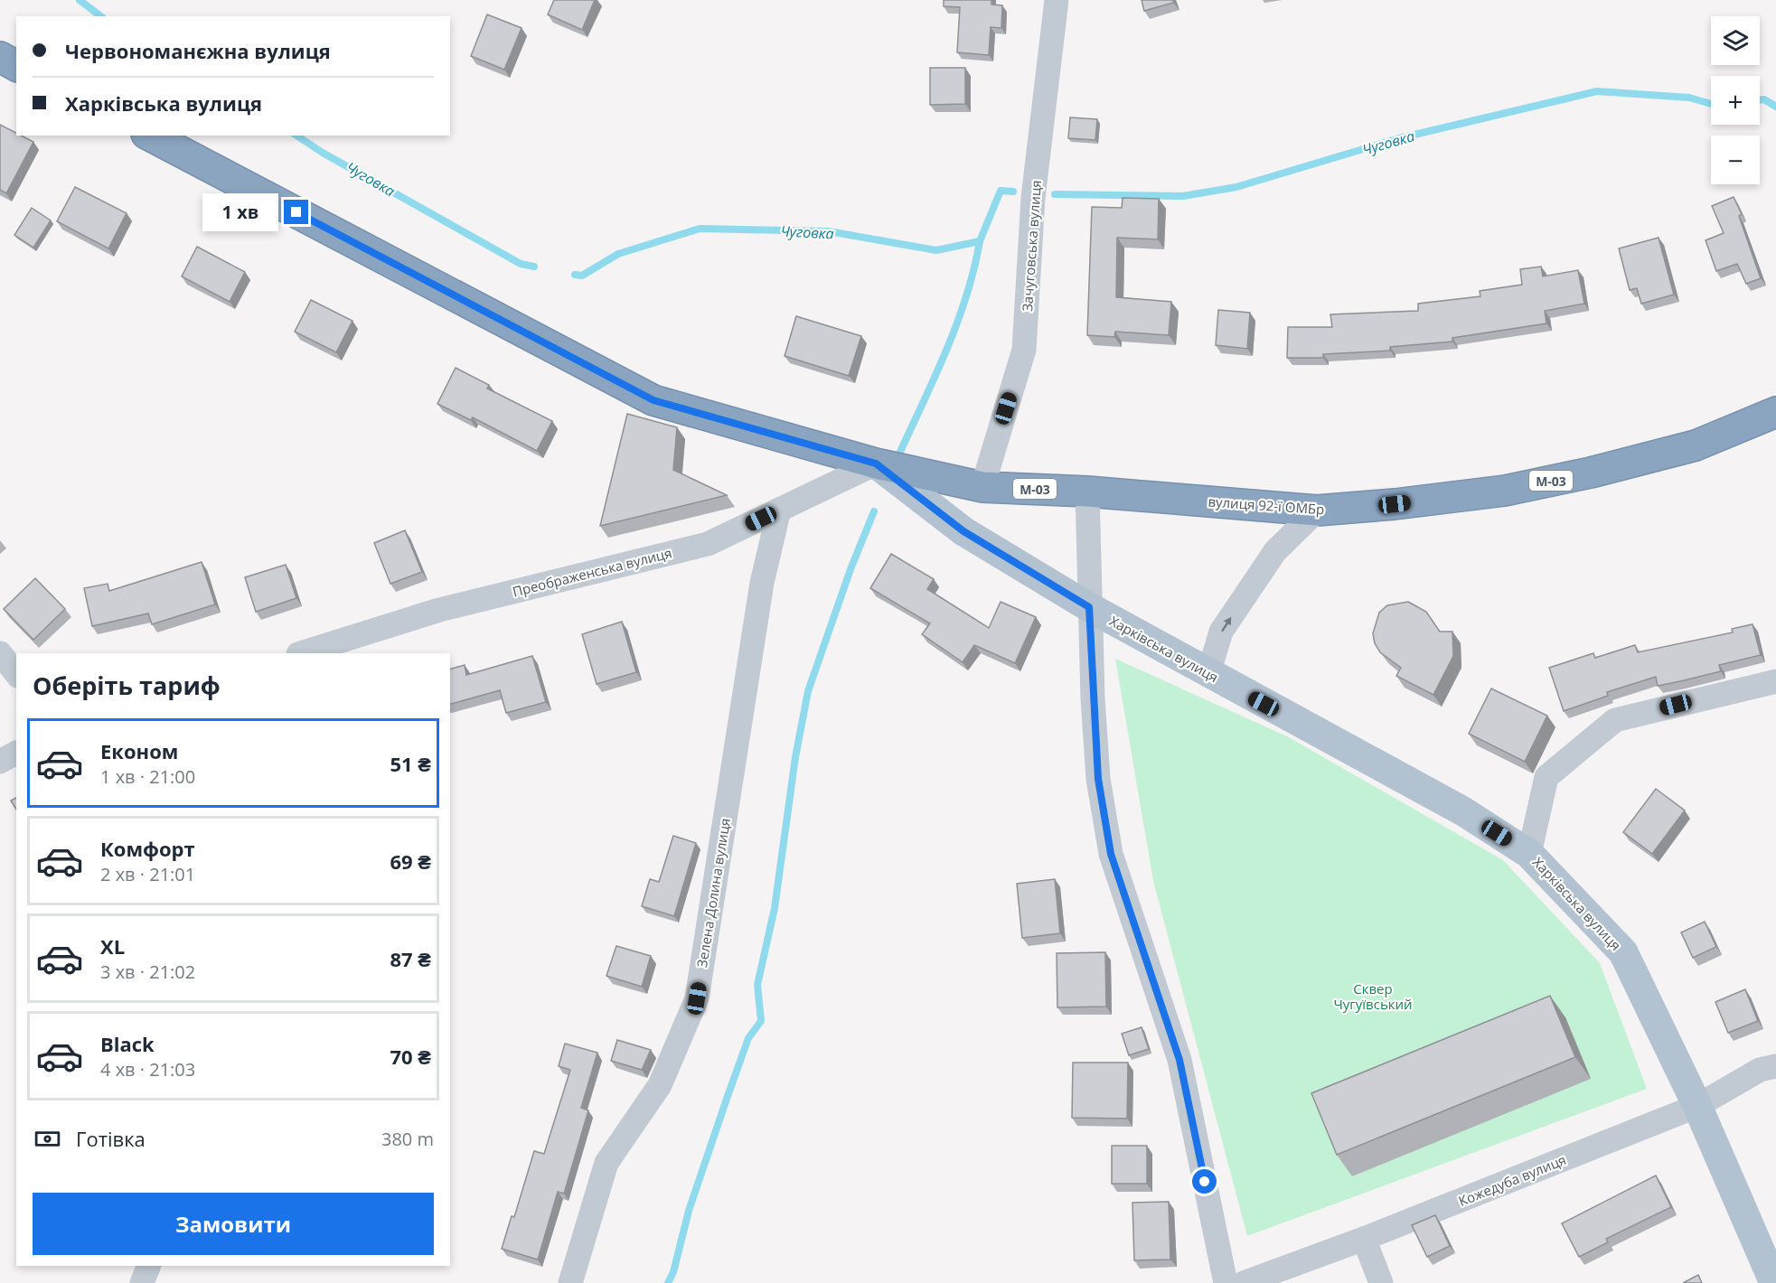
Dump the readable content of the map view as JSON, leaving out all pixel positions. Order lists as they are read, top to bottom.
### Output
{
  "streets": {
    "highway": ["М-03", "вулиця 92-ї ОМБр", "Харківська вулиця"],
    "street": [
      "Зачуговська вулиця",
      "Преображенська вулиця",
      "Зелена Долина вулиця",
      "Кожедуба вулиця"
    ]
  },
  "crossings": [
    ["Зачуговська вулиця", "вулиця 92-ї ОМБр"],
    ["вулиця 92-ї ОМБр", "Преображенська вулиця"],
    ["вулиця 92-ї ОМБр", "Харківська вулиця"],
    ["Преображенська вулиця", "Харківська вулиця"],
    ["Преображенська вулиця", "Зелена Долина вулиця"],
    ["Харківська вулиця", "Кожедуба вулиця"]
  ],
  "water": ["Чуговка"],
  "parks": ["Сквер Чугуївський"],
  "page": {
    "map_buttons": ["+", "−"],
    "banner": ["Червономанєжна вулиця", "Харківська вулиця"],
    "bubble": "1 хв",
    "heading": "Оберіть тариф",
    "list": [
      {
        "name": "Економ",
        "note": "1 хв · 21:00",
        "value": "51 ₴"
      },
      {
        "name": "Комфорт",
        "note": "2 хв · 21:01",
        "value": "69 ₴"
      },
      {
        "name": "XL",
        "note": "3 хв · 21:02",
        "value": "87 ₴"
      },
      {
        "name": "Black",
        "note": "4 хв · 21:03",
        "value": "70 ₴"
      }
    ],
    "pay": ["Готівка", "380 m"],
    "buttons": "Замовити"
  }
}
